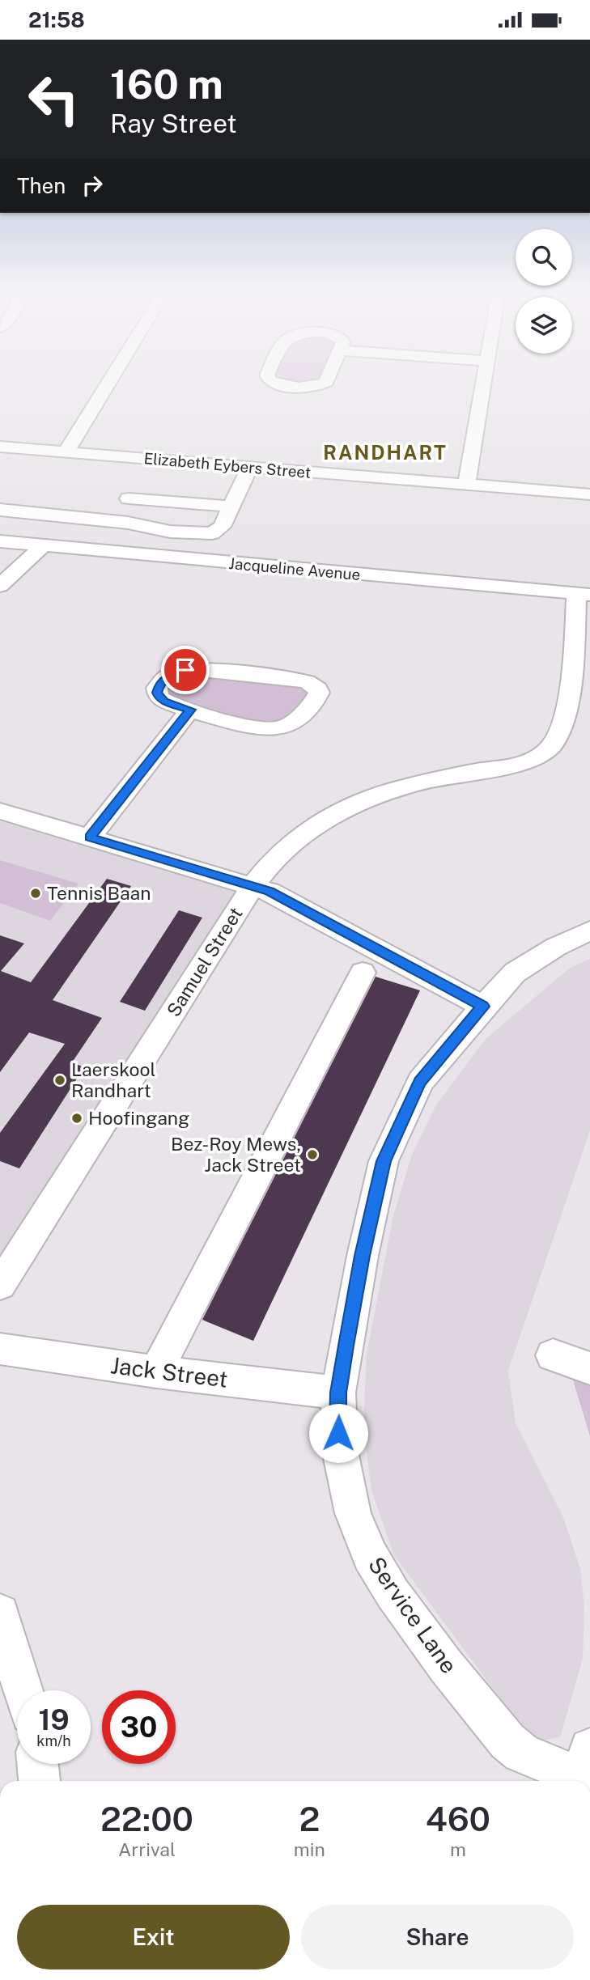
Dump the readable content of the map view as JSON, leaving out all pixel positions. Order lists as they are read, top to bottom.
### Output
{
  "streets": {
    "street": [
      "Elizabeth Eybers Street",
      "Jacqueline Avenue",
      "Samuel Street",
      "Jack Street",
      "Service Lane"
    ]
  },
  "crossings": [
    ["Jacqueline Avenue", "Samuel Street"],
    ["Jack Street", "Service Lane"]
  ],
  "districts": ["RANDHART"],
  "places": [
    "Tennis Baan",
    "Laerskool Randhart",
    "Hoofingang",
    "Bez-Roy Mews, Jack Street"
  ],
  "page": {
    "status": "21:58",
    "turn": ["160 m", "Ray Street"],
    "then": "Then",
    "speed": "19 km/h",
    "limit": "30",
    "eta": [
      "22:00",
      "Arrival",
      "2",
      "min",
      "460",
      "m"
    ],
    "buttons": ["Exit", "Share"]
  }
}
